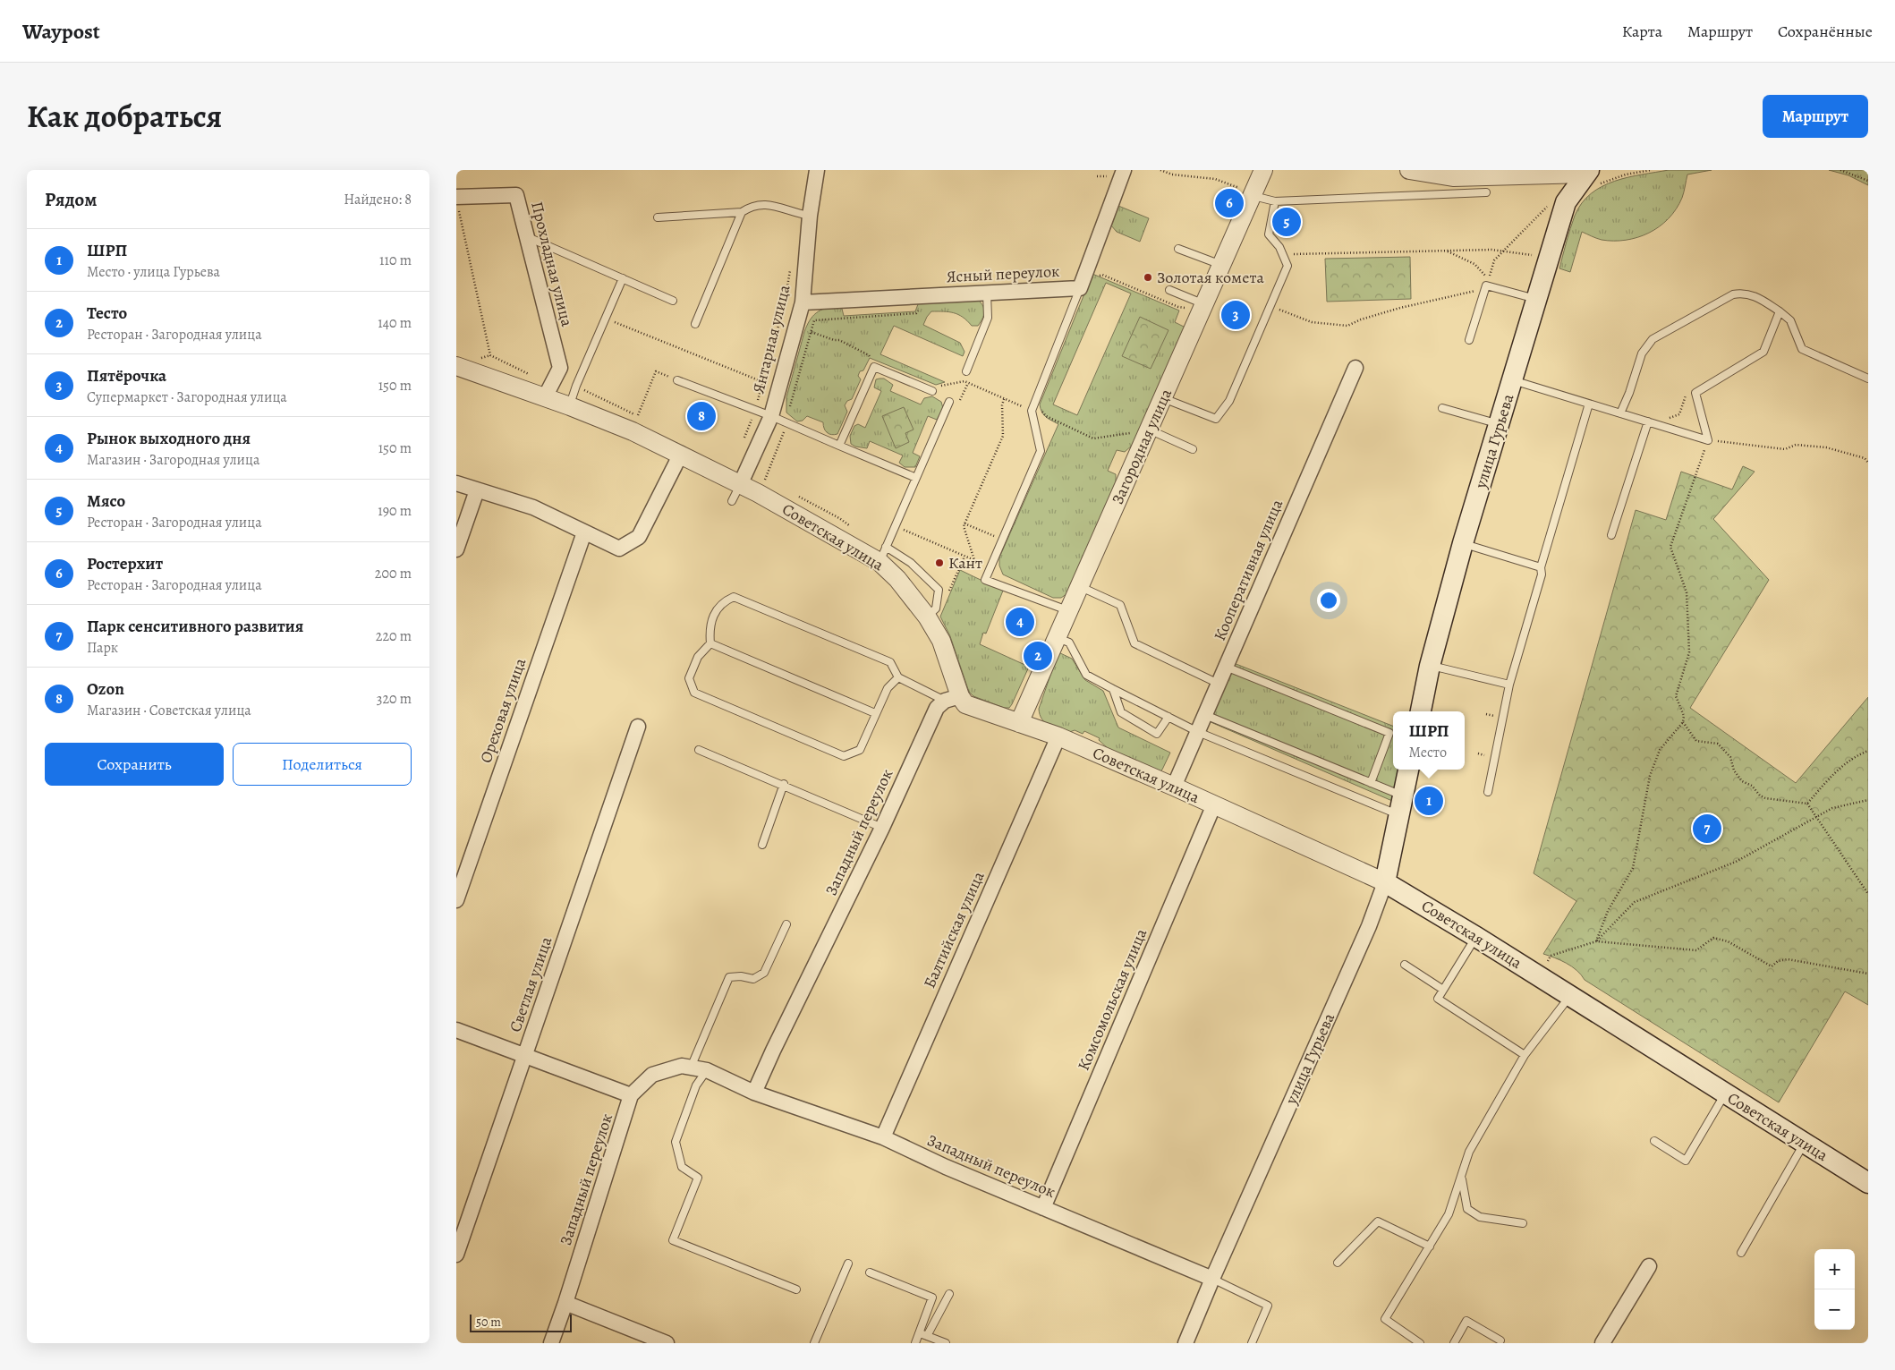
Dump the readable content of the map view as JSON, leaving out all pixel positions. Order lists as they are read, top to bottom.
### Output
{
  "streets": {
    "main road": ["улица Гурьева", "Советская улица"],
    "street": [
      "Прохладная улица",
      "Ясный переулок",
      "Янтарная улица",
      "Загородная улица",
      "Кооперативная улица",
      "Ореховая улица",
      "Западный переулок",
      "Балтийская улица",
      "Светлая улица",
      "Комсомольская улица"
    ]
  },
  "crossings": [
    ["Прохладная улица", "Советская улица"],
    ["Ясный переулок", "Янтарная улица"],
    ["Янтарная улица", "Советская улица"],
    ["улица Гурьева", "Советская улица"],
    ["улица Гурьева", "Западный переулок"],
    ["Загородная улица", "Советская улица"],
    ["Советская улица", "Кооперативная улица"],
    ["Советская улица", "Западный переулок"],
    ["Советская улица", "Балтийская улица"],
    ["Советская улица", "Комсомольская улица"],
    ["Западный переулок", "Балтийская улица"],
    ["Западный переулок", "Комсомольская улица"]
  ],
  "places": ["Золотая комета", "Кант"],
  "scale_bar": "50 m",
  "page": {
    "header": "Waypost",
    "nav": ["Карта", "Маршрут", "Сохранённые"],
    "title": "Как добраться",
    "buttons": [
      "Маршрут",
      ["Сохранить", "Поделиться"]
    ],
    "heading": ["Рядом", "Найдено: 8"],
    "pins": [
      "6",
      "5",
      "3",
      "8",
      "4",
      "2",
      "1",
      "7"
    ],
    "list": [
      {
        "mark": "1",
        "name": "ШРП",
        "note": "Место · улица Гурьева",
        "value": "110 m"
      },
      {
        "mark": "2",
        "name": "Тесто",
        "note": "Ресторан · Загородная улица",
        "value": "140 m"
      },
      {
        "mark": "3",
        "name": "Пятёрочка",
        "note": "Супермаркет · Загородная улица",
        "value": "150 m"
      },
      {
        "mark": "4",
        "name": "Рынок выходного дня",
        "note": "Магазин · Загородная улица",
        "value": "150 m"
      },
      {
        "mark": "5",
        "name": "Мясо",
        "note": "Ресторан · Загородная улица",
        "value": "190 m"
      },
      {
        "mark": "6",
        "name": "Ростерхит",
        "note": "Ресторан · Загородная улица",
        "value": "200 m"
      },
      {
        "mark": "7",
        "name": "Парк сенситивного развития",
        "note": "Парк",
        "value": "220 m"
      },
      {
        "mark": "8",
        "name": "Ozon",
        "note": "Магазин · Советская улица",
        "value": "320 m"
      }
    ],
    "popup": ["ШРП", "Место"],
    "map_buttons": ["+", "−"],
    "scale": "50 m"
  }
}
